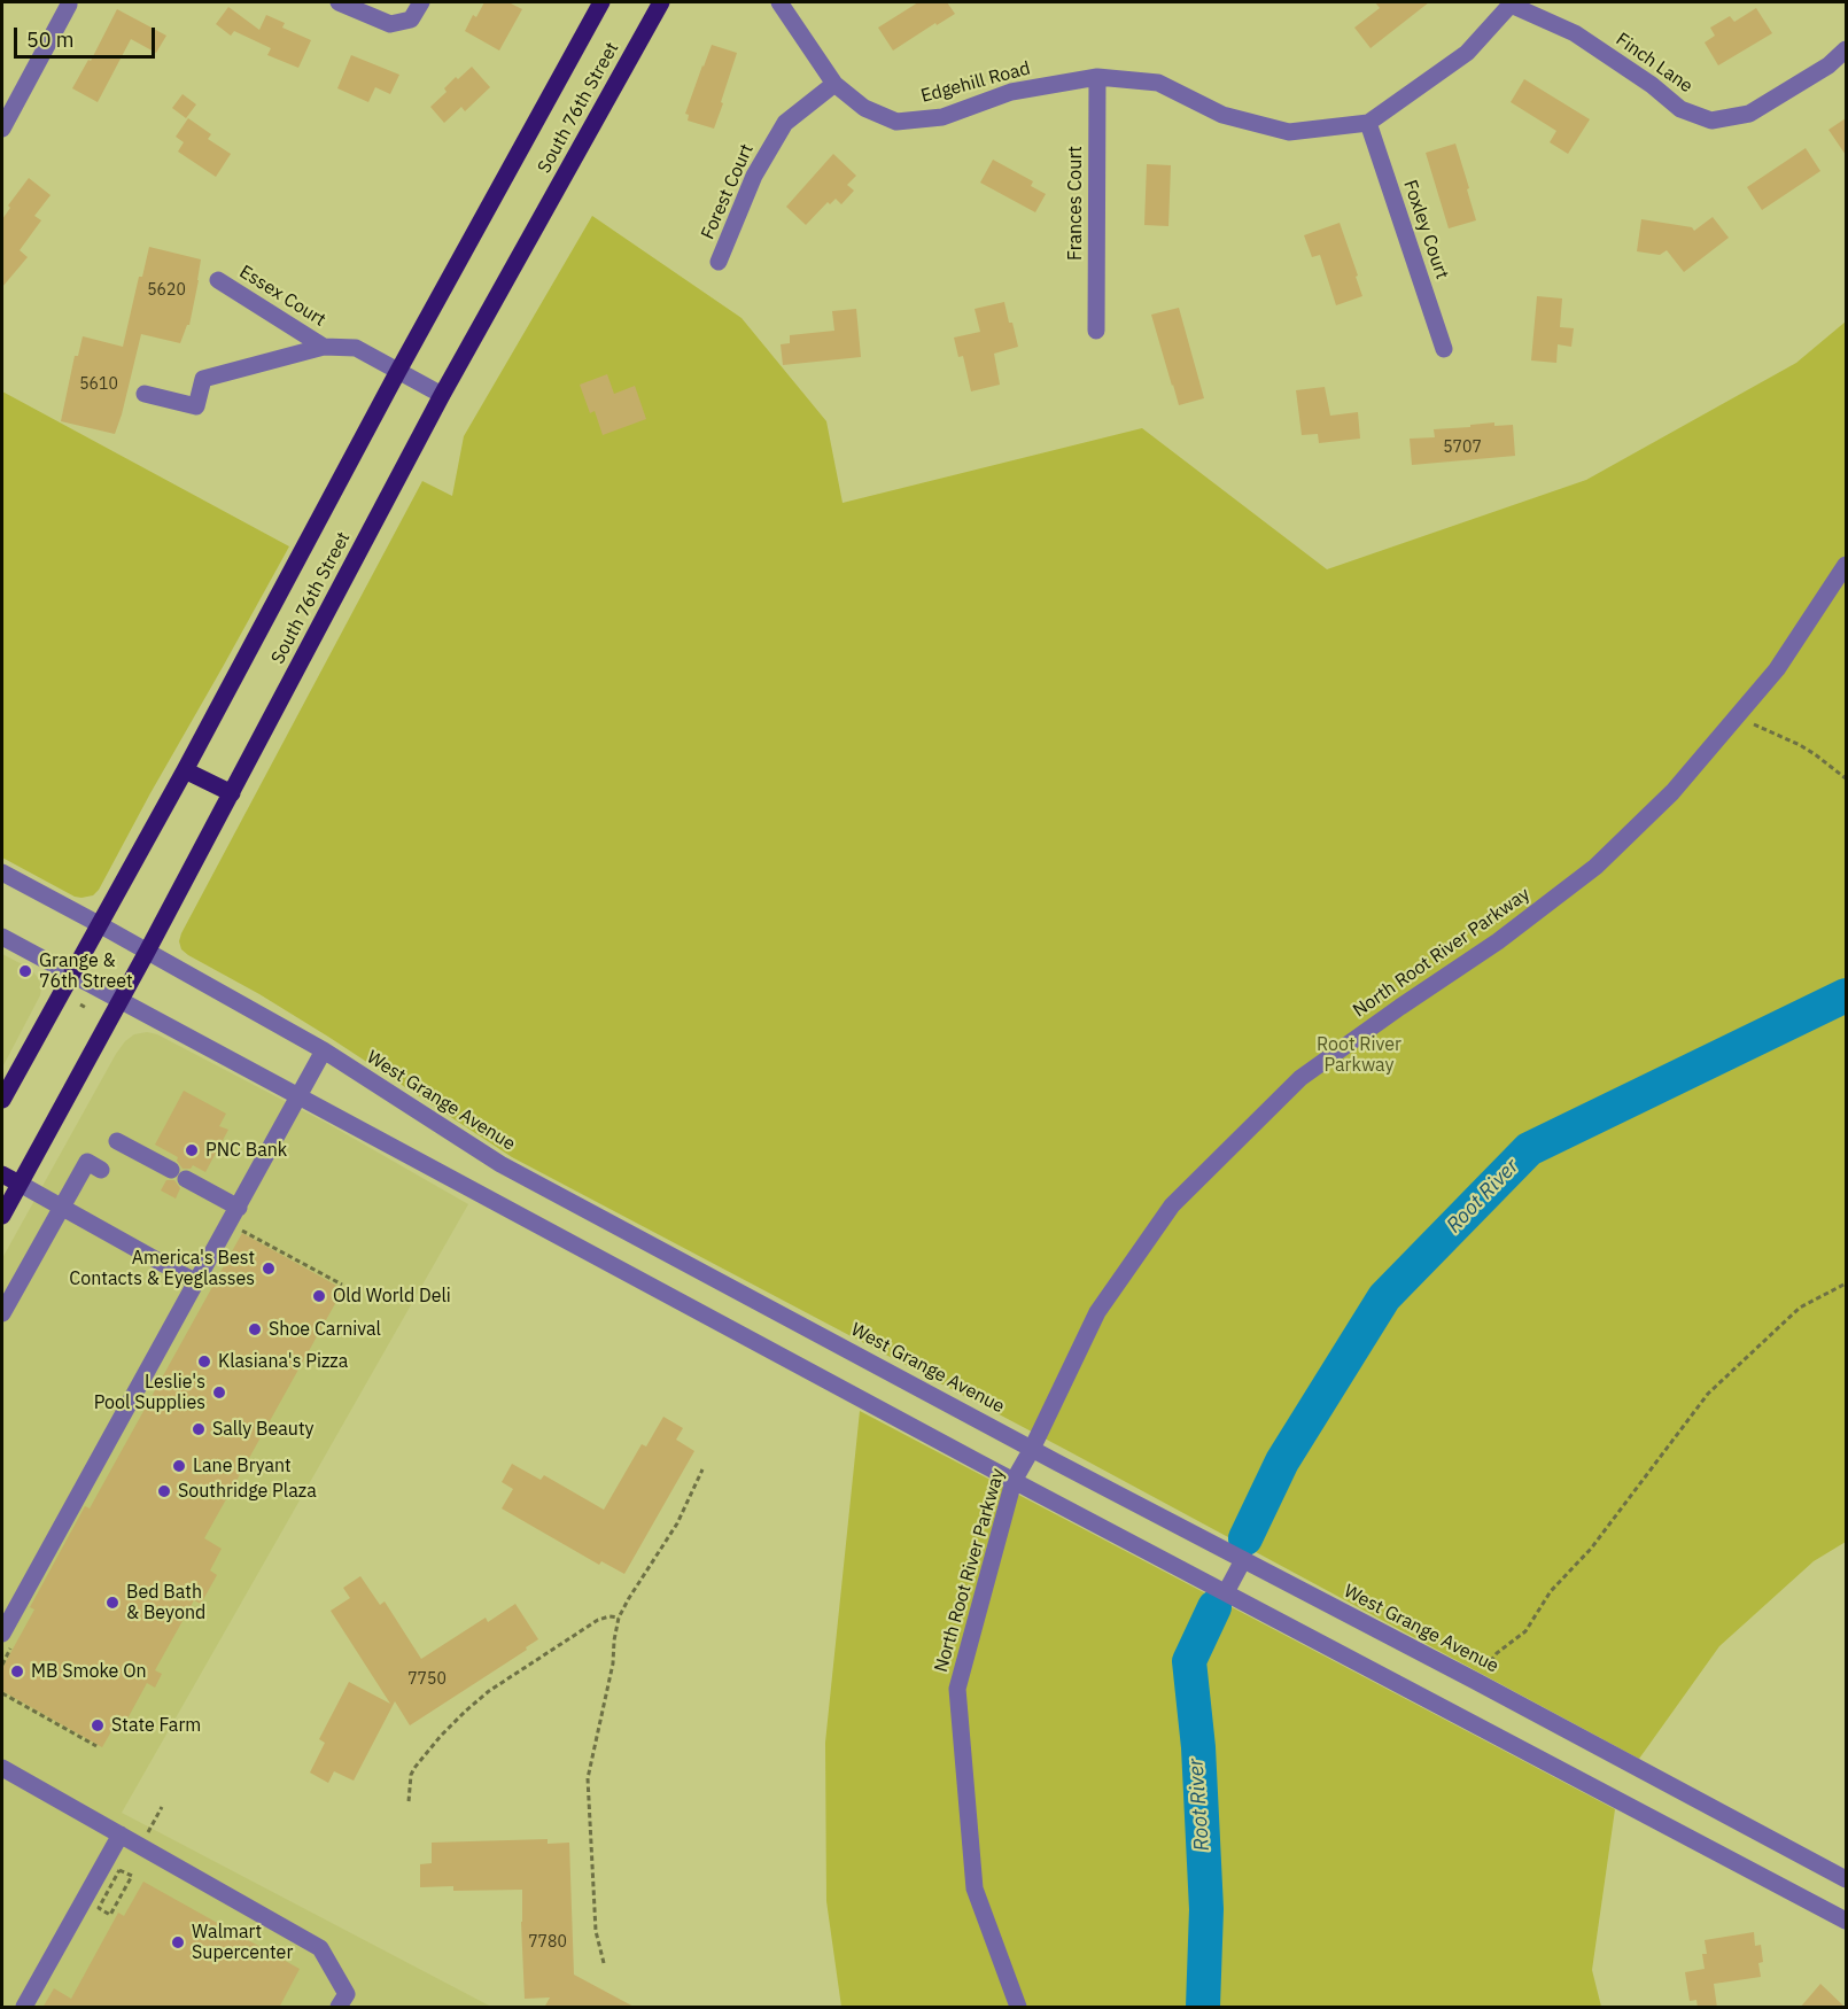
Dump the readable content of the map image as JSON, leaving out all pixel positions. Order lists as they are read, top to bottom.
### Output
{
  "streets": {
    "main road": ["South 76th Street"],
    "street": [
      "Finch Lane",
      "Edgehill Road",
      "Forest Court",
      "Frances Court",
      "Foxley Court",
      "Essex Court",
      "North Root River Parkway",
      "West Grange Avenue"
    ]
  },
  "crossings": [
    ["Finch Lane", "Edgehill Road"],
    ["Edgehill Road", "Forest Court"],
    ["Edgehill Road", "Frances Court"],
    ["Edgehill Road", "Foxley Court"],
    ["South 76th Street", "Essex Court"],
    ["South 76th Street", "West Grange Avenue"],
    ["North Root River Parkway", "West Grange Avenue"]
  ],
  "water": ["Root River"],
  "parks": ["Root River Parkway"],
  "places": [
    "Grange & 76th Street",
    "PNC Bank",
    "America's Best Contacts & Eyeglasses",
    "Old World Deli",
    "Shoe Carnival",
    "Klasiana's Pizza",
    "Leslie's Pool Supplies",
    "Sally Beauty",
    "Lane Bryant",
    "Southridge Plaza",
    "Bed Bath & Beyond",
    "MB Smoke On",
    "State Farm",
    "Walmart Supercenter"
  ],
  "house_numbers": [
    "5620",
    "5610",
    "5707",
    "7750",
    "7780"
  ],
  "scale_bar": "50 m"
}
